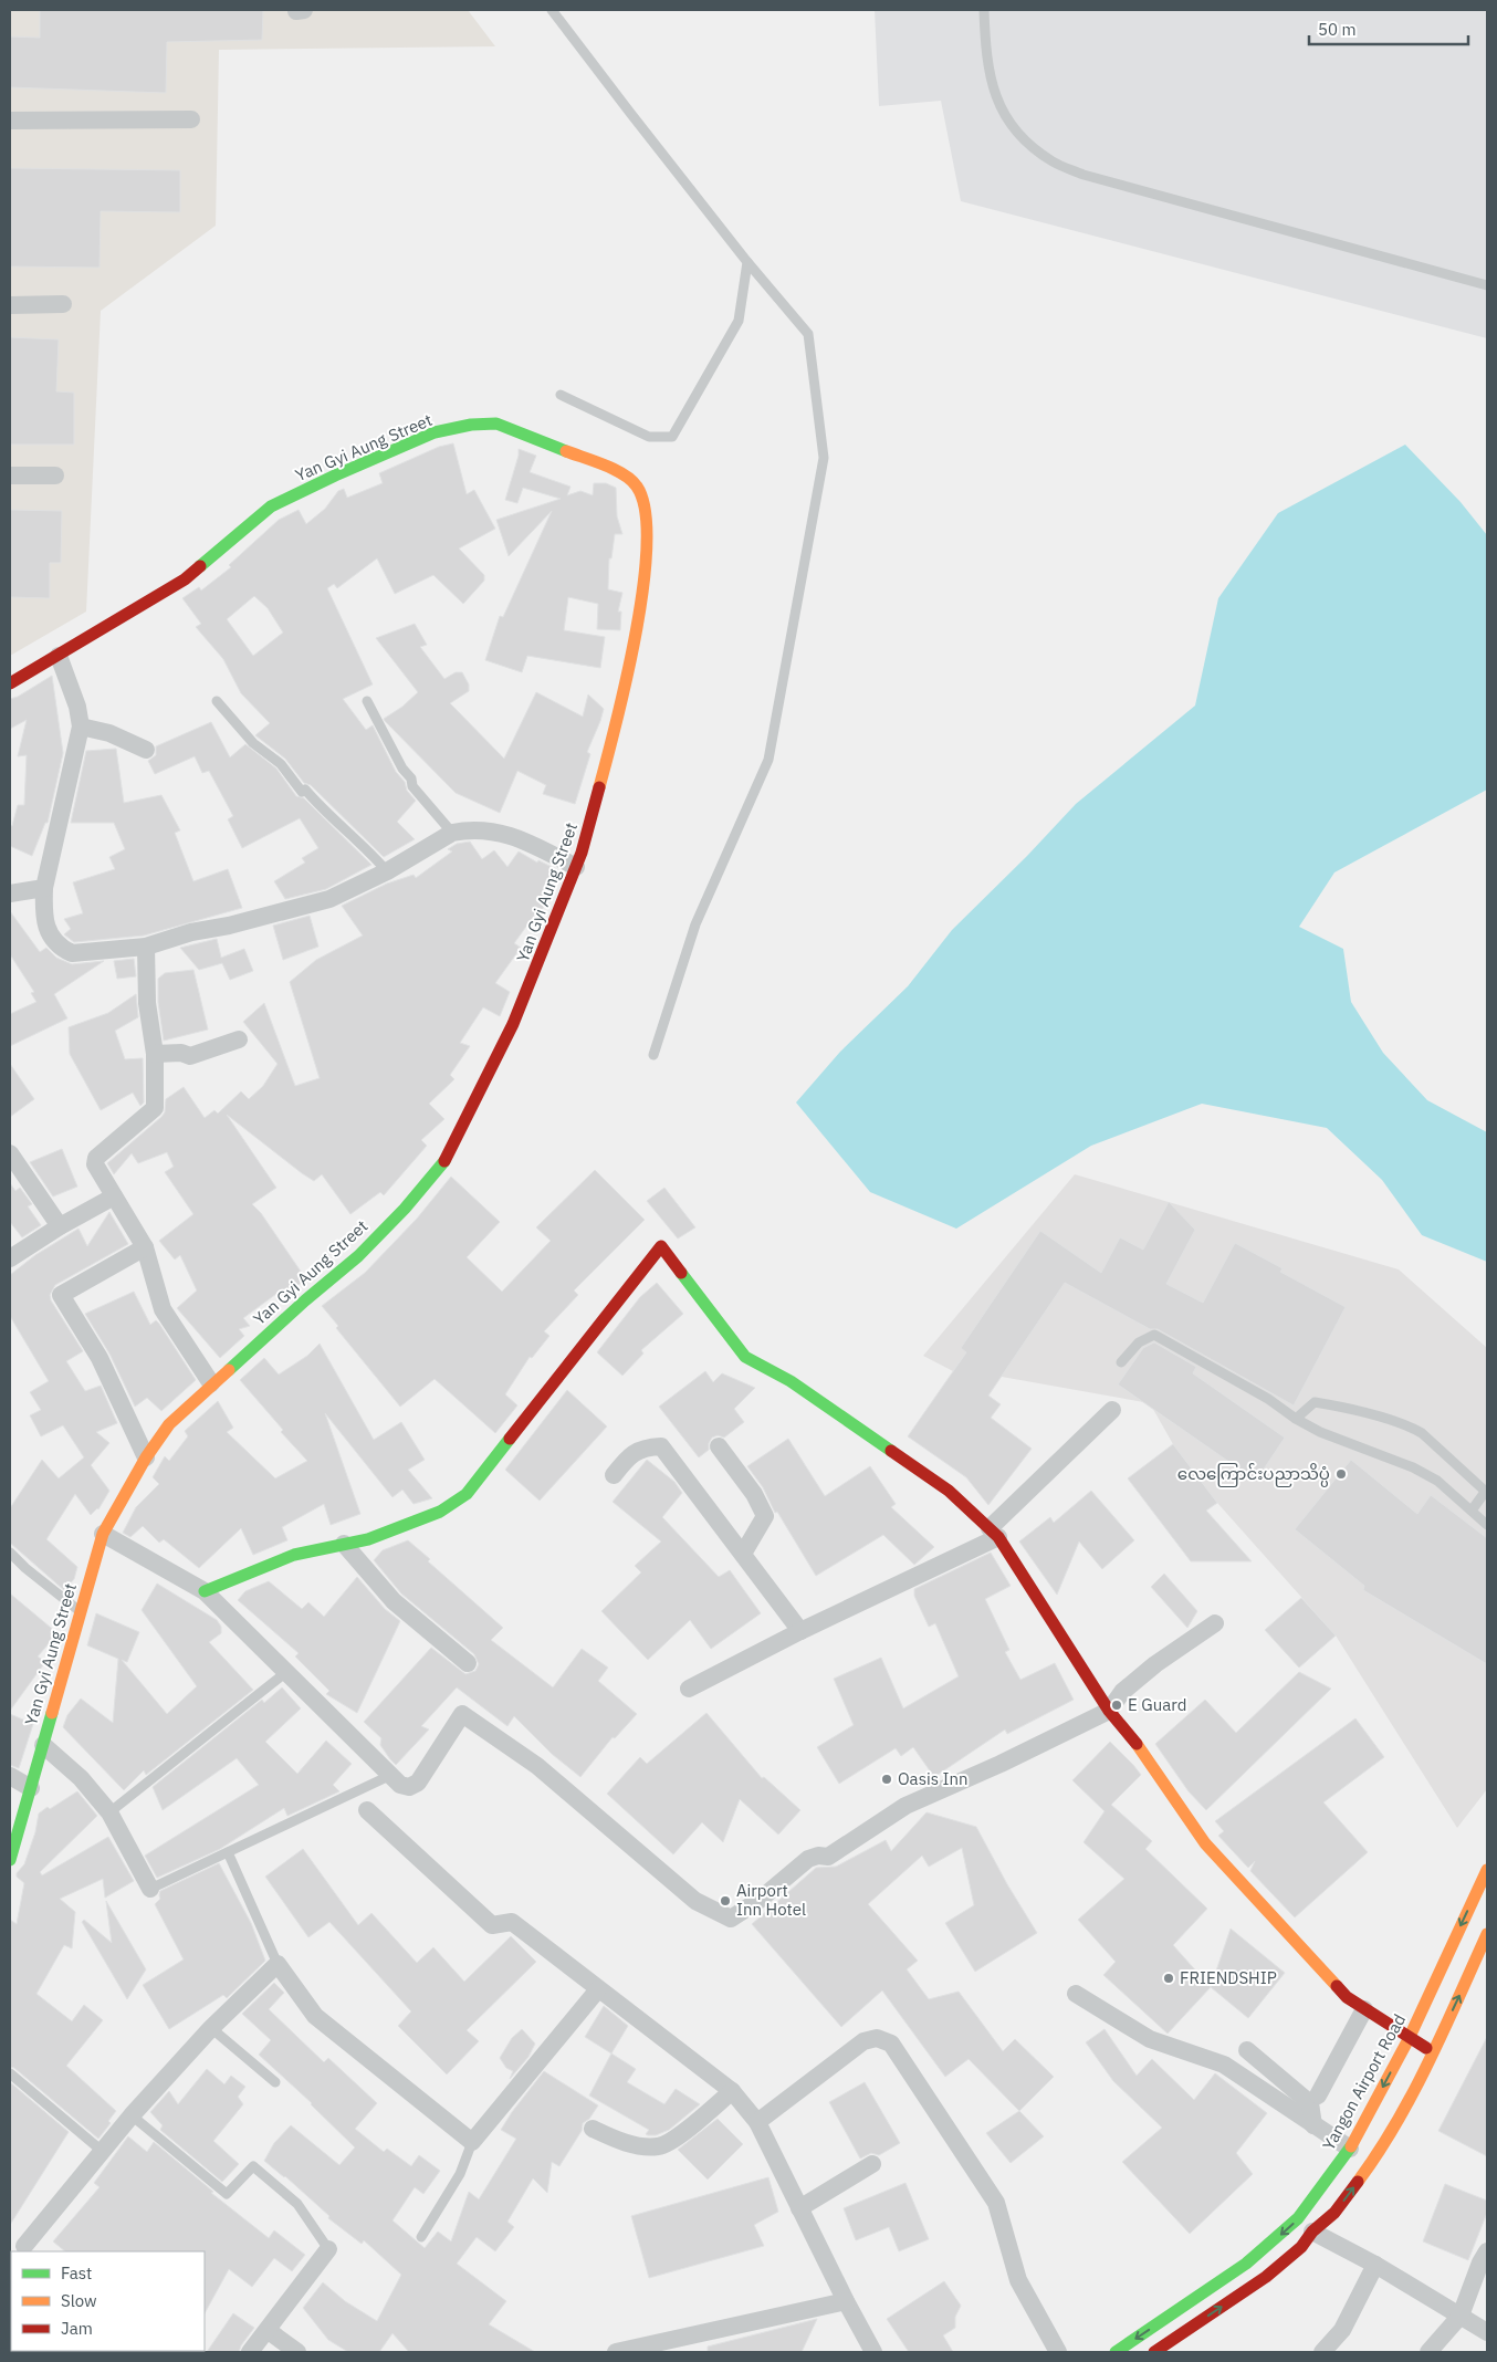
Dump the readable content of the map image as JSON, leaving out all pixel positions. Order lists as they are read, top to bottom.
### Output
{
  "streets": {
    "street": ["Yan Gyi Aung Street", "Yangon Airport Road"]
  },
  "places": [
    "လေကြောင်းပညာသိပ္ပံ",
    "E Guard",
    "Oasis Inn",
    "Airport Inn Hotel",
    "FRIENDSHIP"
  ],
  "legend": ["Fast", "Slow", "Jam"],
  "scale_bar": "50 m"
}
